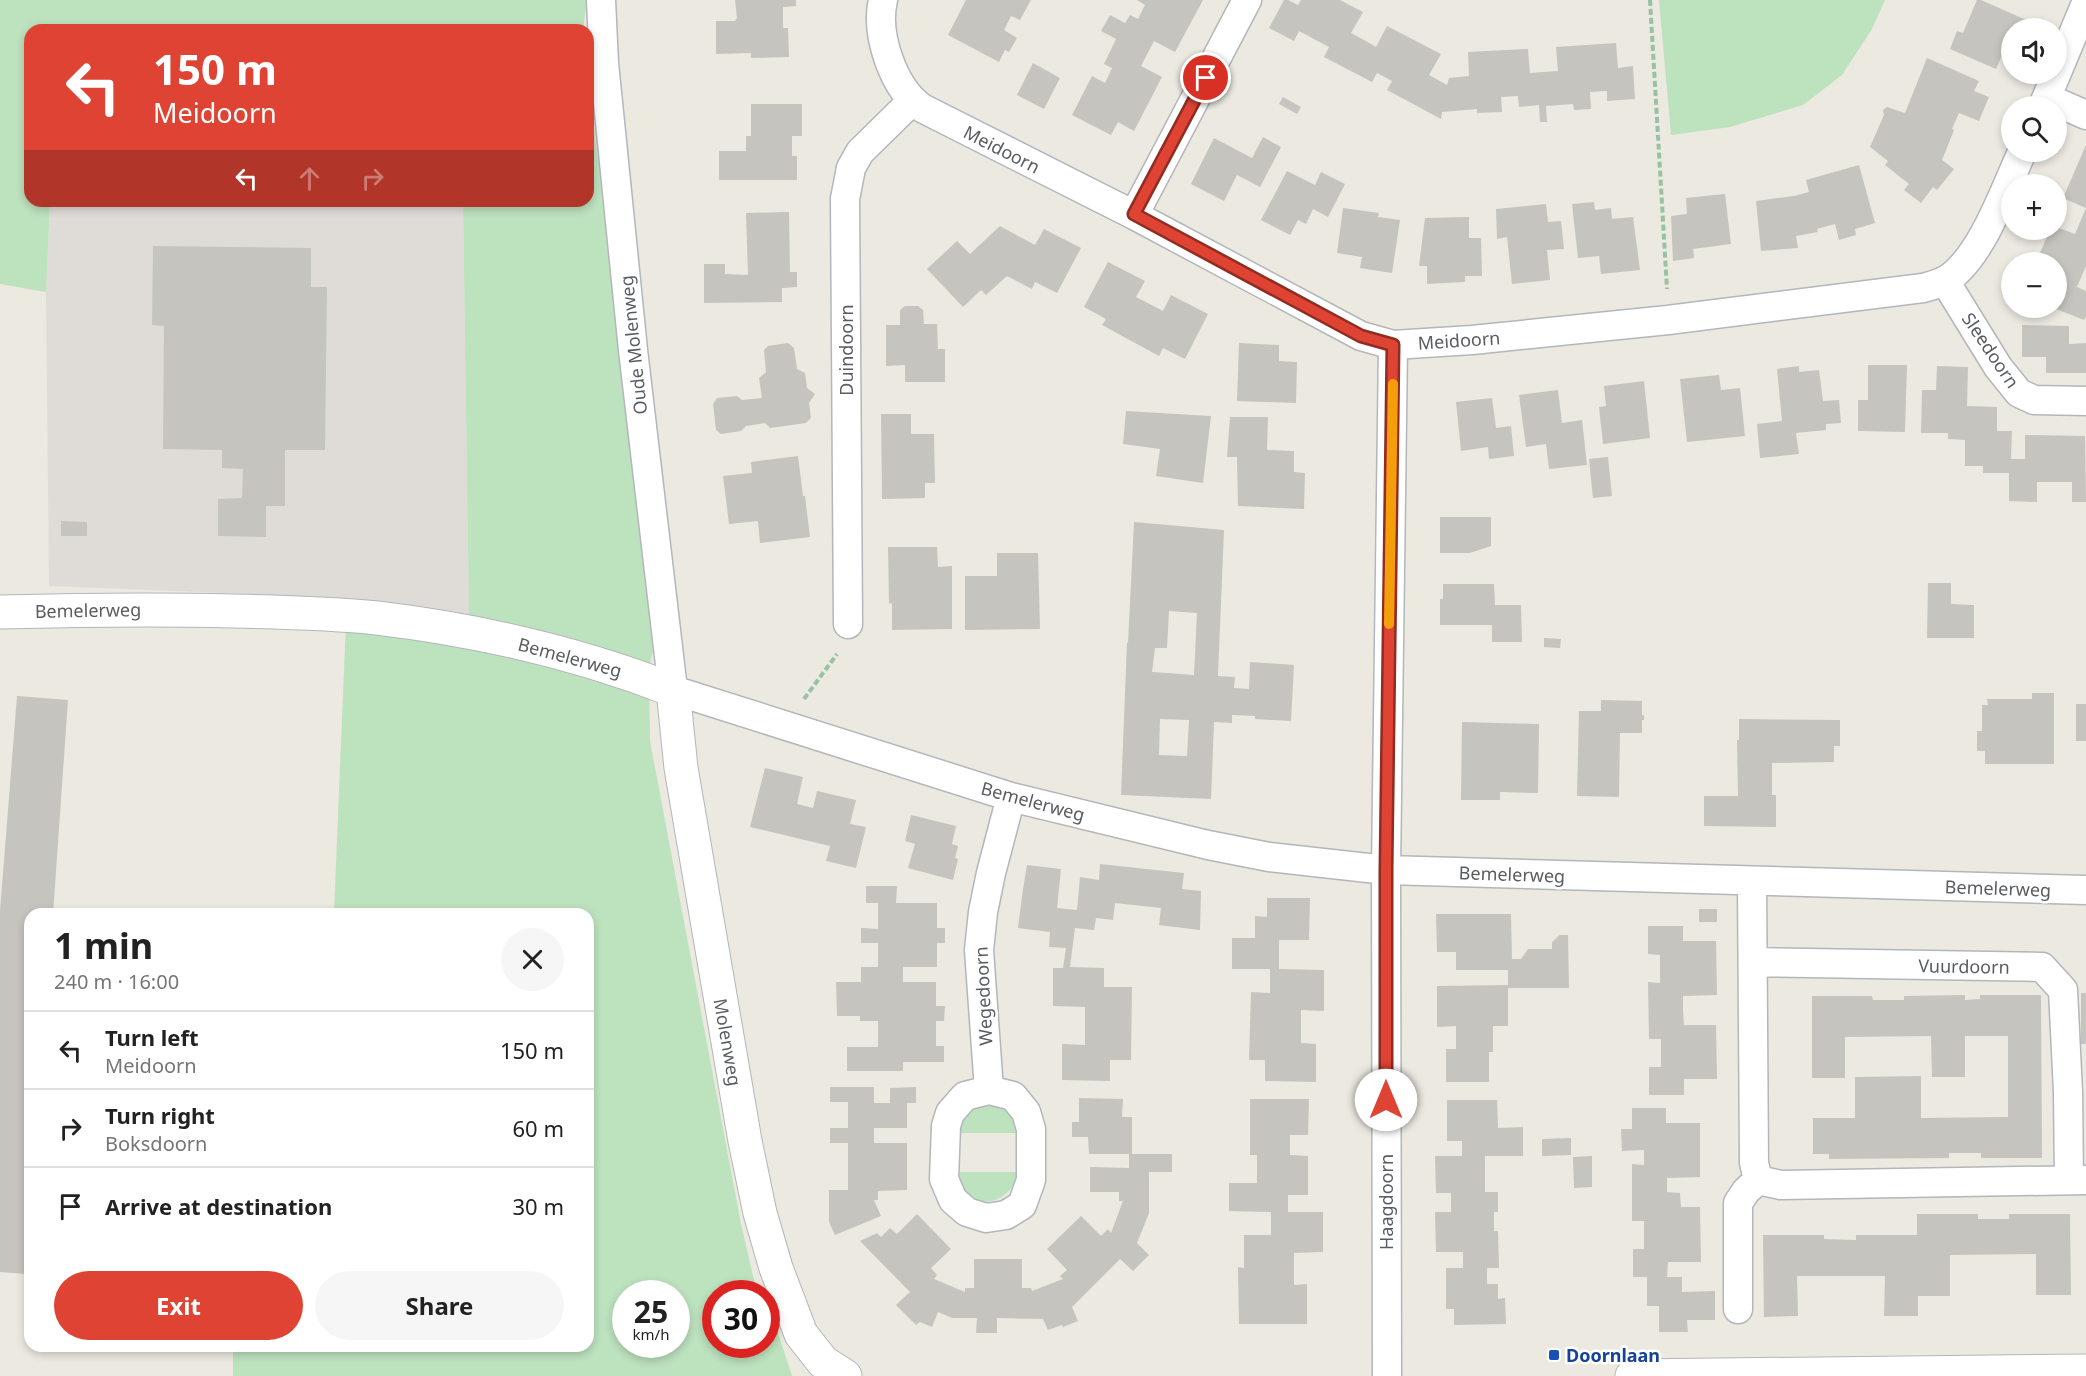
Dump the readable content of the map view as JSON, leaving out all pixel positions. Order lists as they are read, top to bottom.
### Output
{
  "streets": {
    "street": [
      "Meidoorn",
      "Oude Molenweg",
      "Duindoorn",
      "Sleedoorn",
      "Bemelerweg",
      "Vuurdoorn",
      "Wegedoorn",
      "Molenweg",
      "Haagdoorn"
    ]
  },
  "crossings": [
    ["Meidoorn", "Duindoorn"],
    ["Meidoorn", "Sleedoorn"],
    ["Meidoorn", "Haagdoorn"],
    ["Oude Molenweg", "Bemelerweg"],
    ["Oude Molenweg", "Molenweg"],
    ["Bemelerweg", "Wegedoorn"],
    ["Bemelerweg", "Molenweg"],
    ["Bemelerweg", "Haagdoorn"]
  ],
  "places": {
    "transit": ["Doornlaan"]
  },
  "page": {
    "map_buttons": ["+", "−"],
    "turn": ["150 m", "Meidoorn"],
    "heading": ["1 min", "240 m · 16:00"],
    "list": [
      {
        "name": "Turn left",
        "note": "Meidoorn",
        "value": "150 m"
      },
      {
        "name": "Turn right",
        "note": "Boksdoorn",
        "value": "60 m"
      },
      {
        "name": "Arrive at destination",
        "value": "30 m"
      }
    ],
    "buttons": ["Exit", "Share"],
    "speed": "25 km/h",
    "limit": "30"
  }
}
